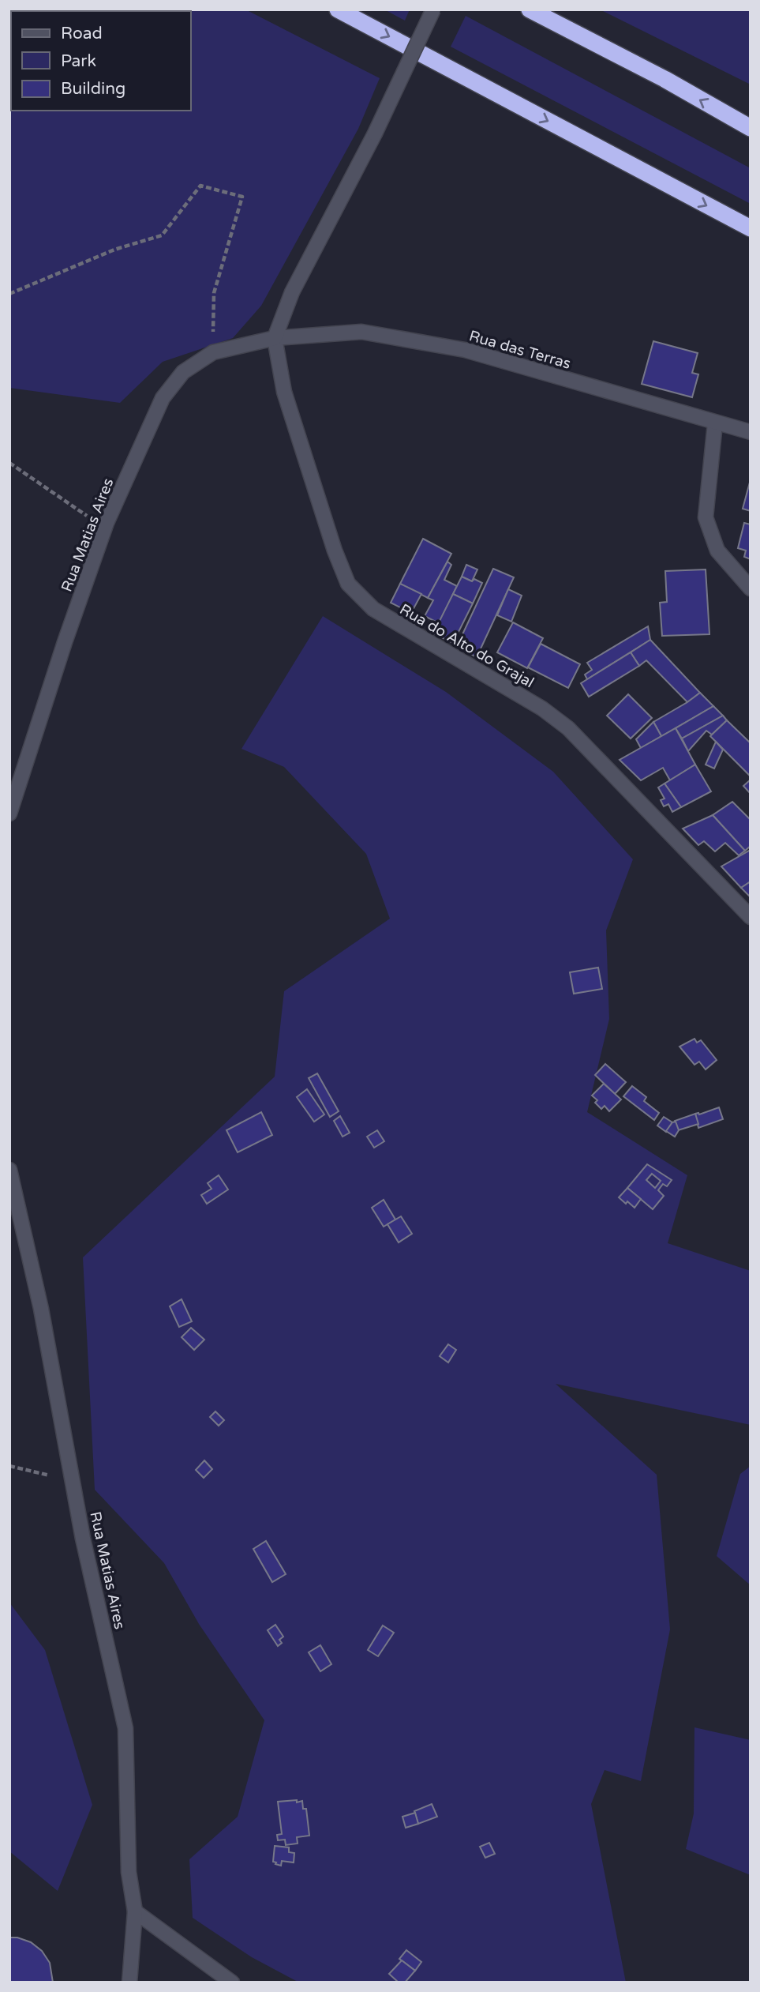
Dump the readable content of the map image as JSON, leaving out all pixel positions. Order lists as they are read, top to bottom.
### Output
{
  "streets": {
    "street": ["Rua das Terras", "Rua Matias Aires", "Rua do Alto do Grajal"]
  },
  "crossings": [
    ["Rua das Terras", "Rua Matias Aires"],
    ["Rua das Terras", "Rua do Alto do Grajal"],
    ["Rua Matias Aires", "Rua do Alto do Grajal"]
  ],
  "legend": ["Road", "Park", "Building"]
}
